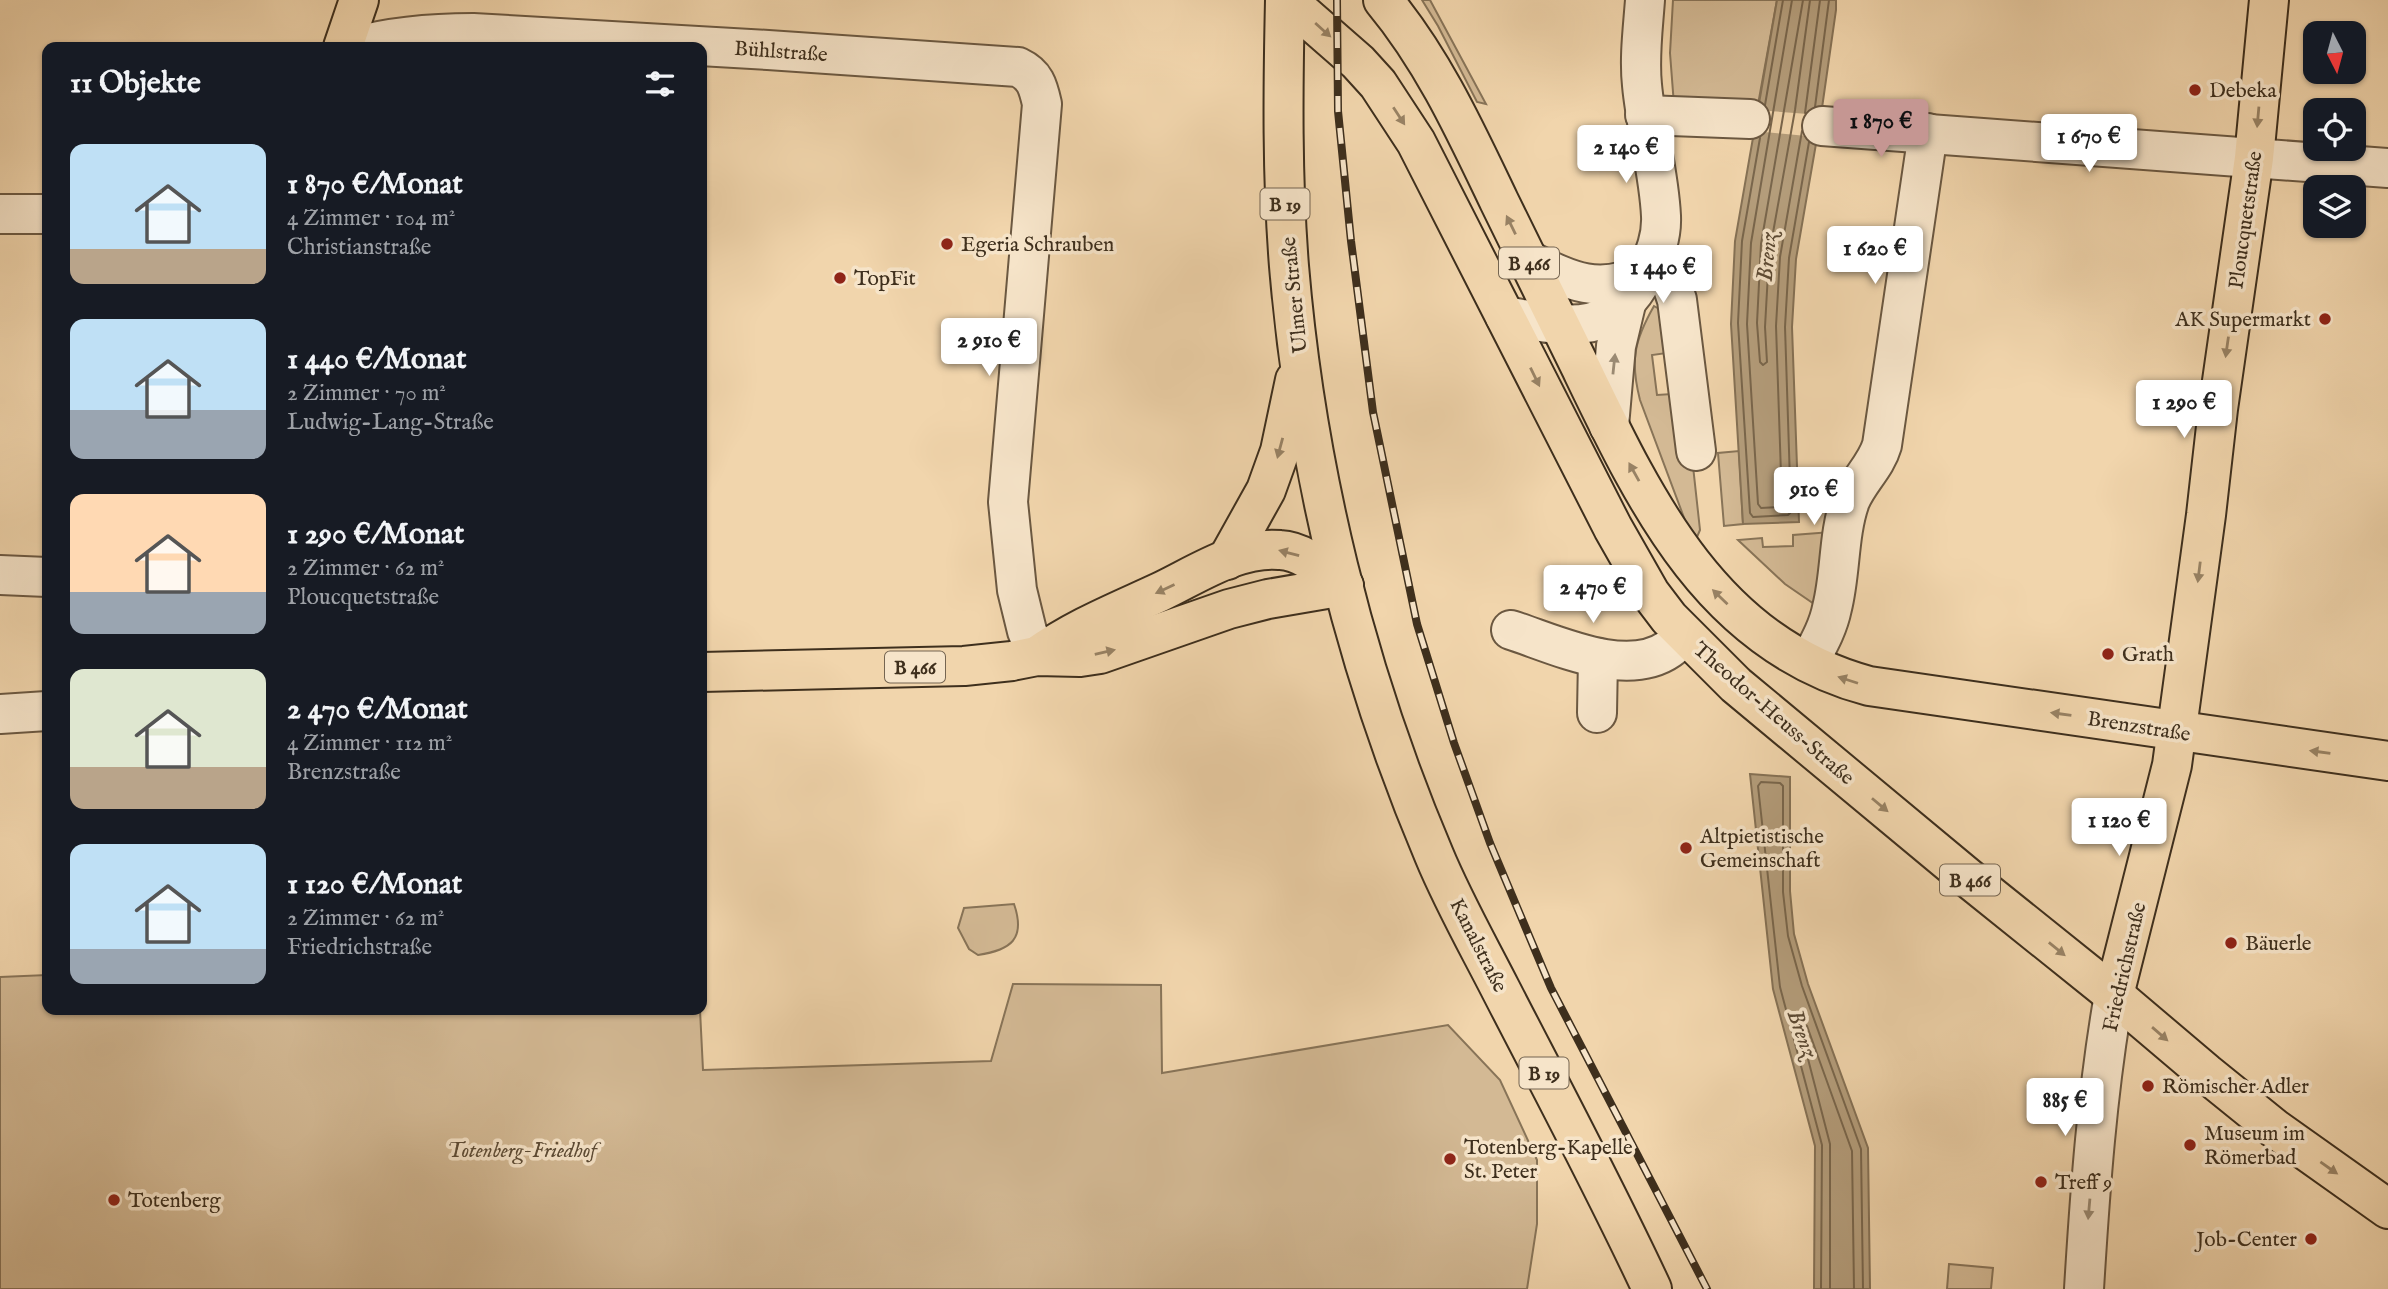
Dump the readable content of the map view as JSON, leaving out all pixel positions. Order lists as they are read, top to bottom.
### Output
{
  "streets": {
    "main road": [
      "B 19",
      "Ploucquetstraße",
      "B 466",
      "Ulmer Straße",
      "Theodor-Heuss-Straße",
      "Brenzstraße",
      "Kanalstraße",
      "Friedrichstraße"
    ],
    "street": ["Bühlstraße"]
  },
  "crossings": [
    ["Bühlstraße", "B 466"],
    ["Ploucquetstraße", "Brenzstraße"],
    ["Ploucquetstraße", "Friedrichstraße"],
    ["B 466", "Ulmer Straße"],
    ["B 466", "Brenzstraße"],
    ["B 466", "Kanalstraße"],
    ["Ulmer Straße", "Theodor-Heuss-Straße"],
    ["Ulmer Straße", "Kanalstraße"],
    ["Theodor-Heuss-Straße", "Friedrichstraße"],
    ["Brenzstraße", "Friedrichstraße"]
  ],
  "one_way": ["Ploucquetstraße", "Brenzstraße", "Friedrichstraße"],
  "water": ["Brenz"],
  "parks": ["Totenberg-Friedhof"],
  "places": [
    "Debeka",
    "Egeria Schrauben",
    "TopFit",
    "AK Supermarkt",
    "Grath",
    "Altpietistische Gemeinschaft",
    "Bäuerle",
    "Römischer Adler",
    "Museum im Römerbad",
    "Totenberg-Kapelle St. Peter",
    "Treff 9",
    "Totenberg",
    "Job-Center"
  ],
  "north": "bottom",
  "page": {
    "heading": "11 Objekte",
    "price": [
      "1 870 €",
      "1 670 €",
      "2 140 €",
      "1 620 €",
      "1 440 €",
      "2 910 €",
      "1 290 €",
      "910 €",
      "2 470 €",
      "1 120 €",
      "885 €"
    ],
    "list": [
      {
        "name": "1 870 €/Monat",
        "note": "4 Zimmer · 104 m² · Christianstraße"
      },
      {
        "name": "1 440 €/Monat",
        "note": "2 Zimmer · 70 m² · Ludwig-Lang-Straße"
      },
      {
        "name": "1 290 €/Monat",
        "note": "2 Zimmer · 62 m² · Ploucquetstraße"
      },
      {
        "name": "2 470 €/Monat",
        "note": "4 Zimmer · 112 m² · Brenzstraße"
      },
      {
        "name": "1 120 €/Monat",
        "note": "2 Zimmer · 62 m² · Friedrichstraße"
      }
    ]
  }
}
